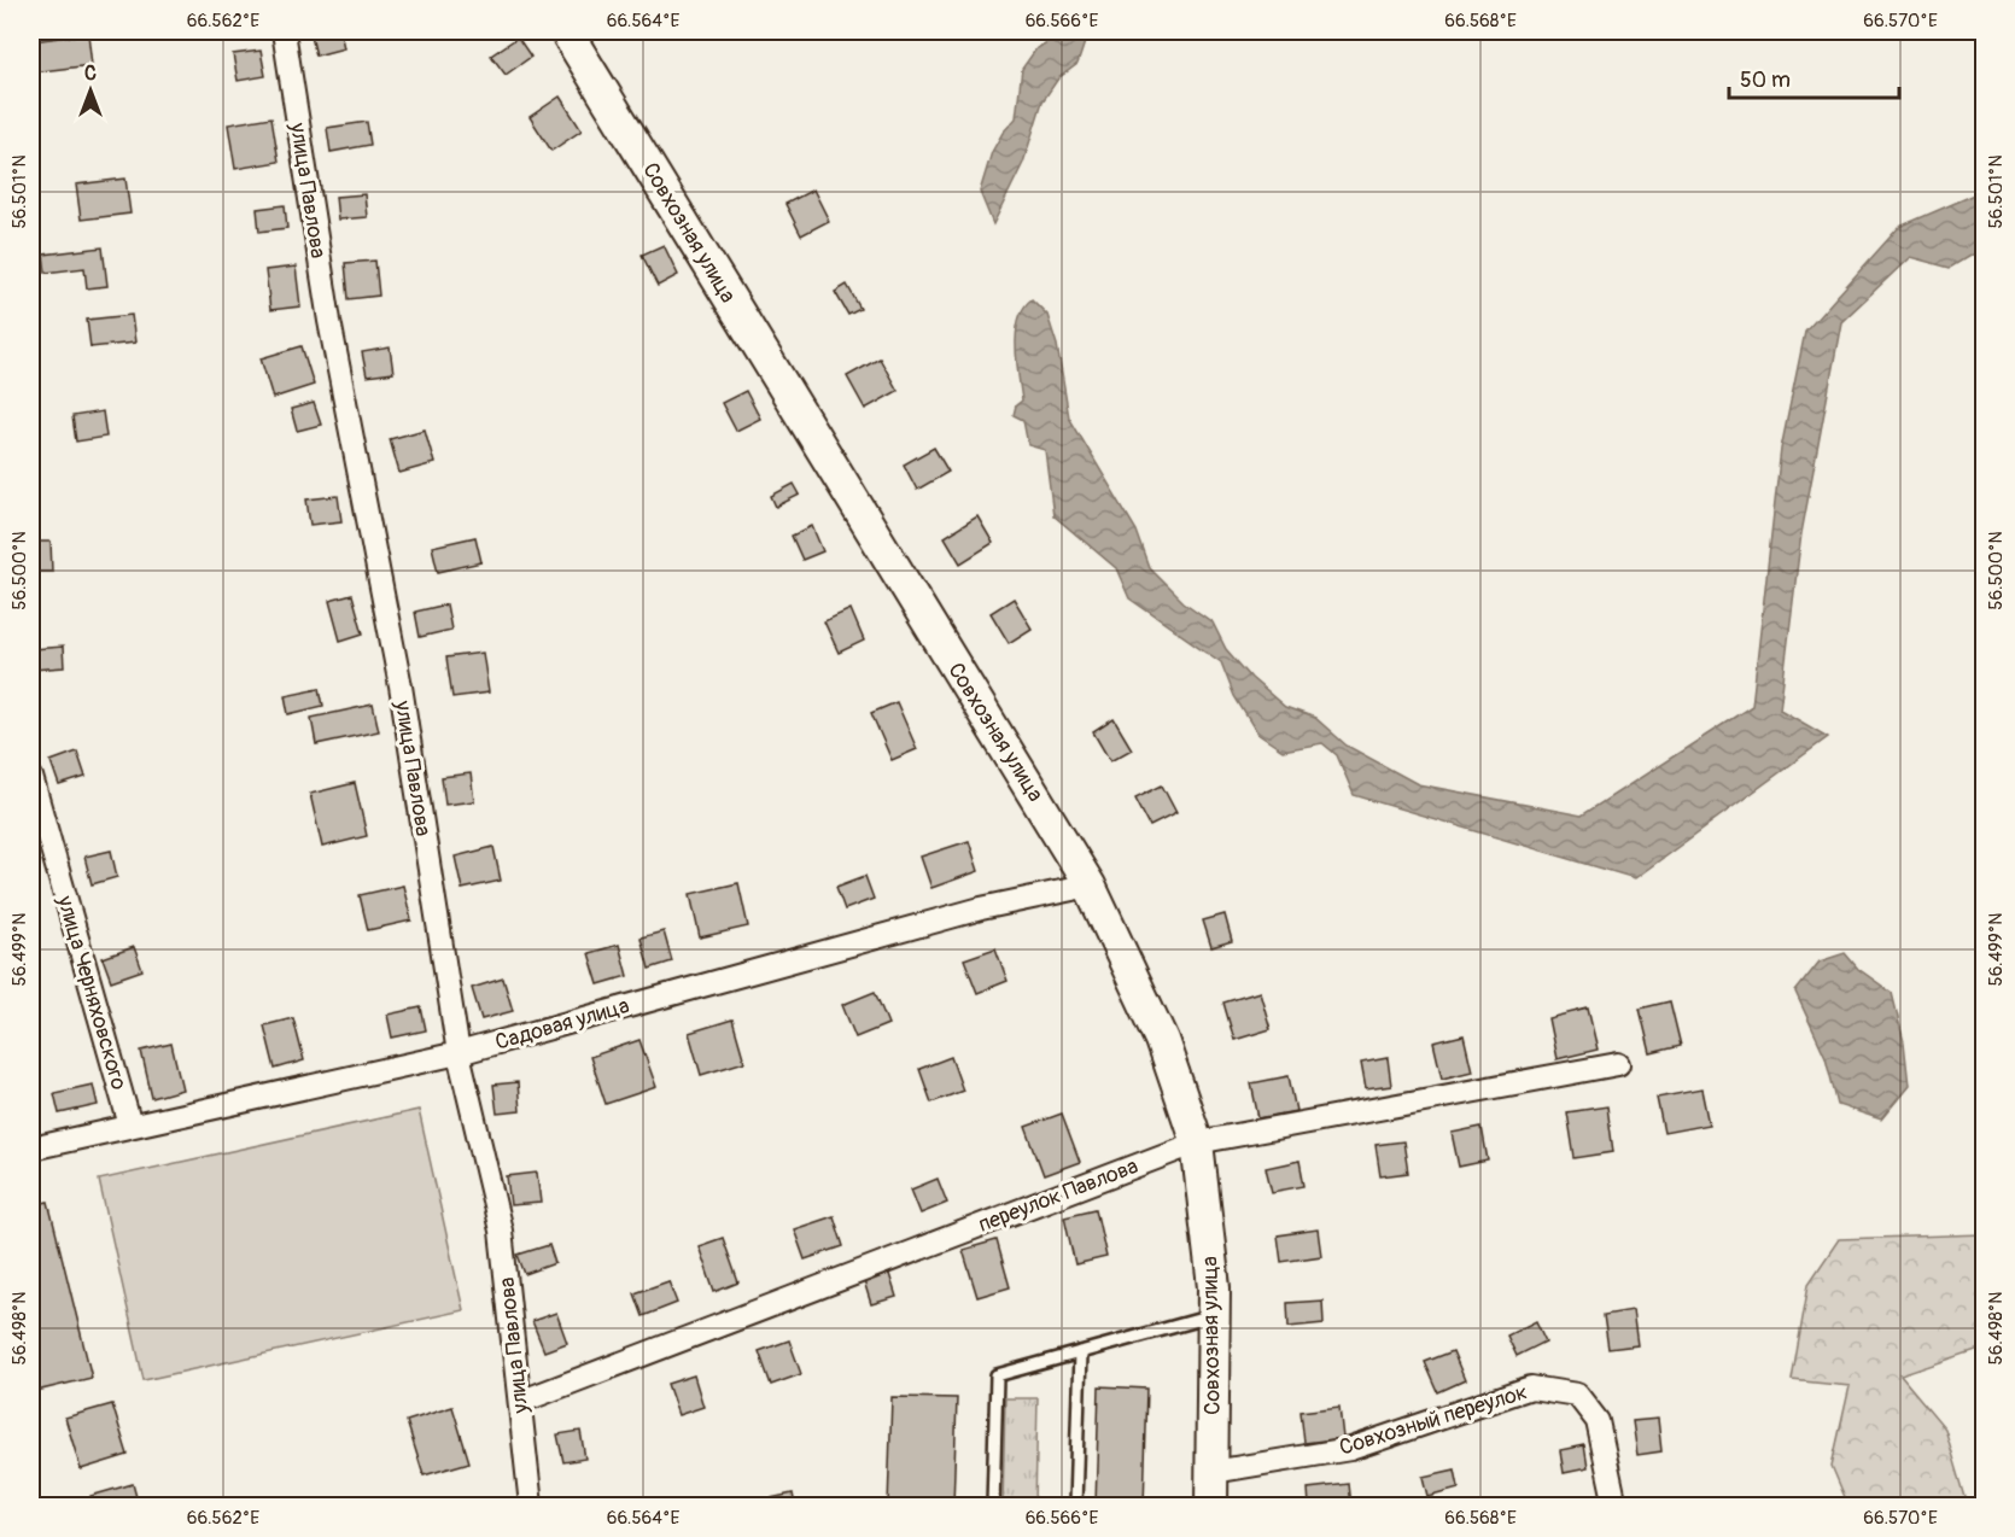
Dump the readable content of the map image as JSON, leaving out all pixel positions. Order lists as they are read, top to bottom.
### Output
{
  "streets": {
    "street": [
      "улица Павлова",
      "Совхозная улица",
      "улица Черняховского",
      "Садовая улица",
      "переулок Павлова",
      "Совхозный переулок"
    ]
  },
  "crossings": [
    ["улица Павлова", "Садовая улица"],
    ["улица Павлова", "переулок Павлова"],
    ["Совхозная улица", "Садовая улица"],
    ["Совхозная улица", "переулок Павлова"],
    ["Совхозная улица", "Совхозный переулок"],
    ["улица Черняховского", "Садовая улица"]
  ],
  "scale_bar": "50 m",
  "north": "top",
  "coordinates": [
    "66.562°E",
    "66.564°E",
    "66.566°E",
    "66.568°E",
    "66.570°E",
    "56.501°N",
    "56.500°N",
    "56.499°N",
    "56.498°N"
  ]
}
